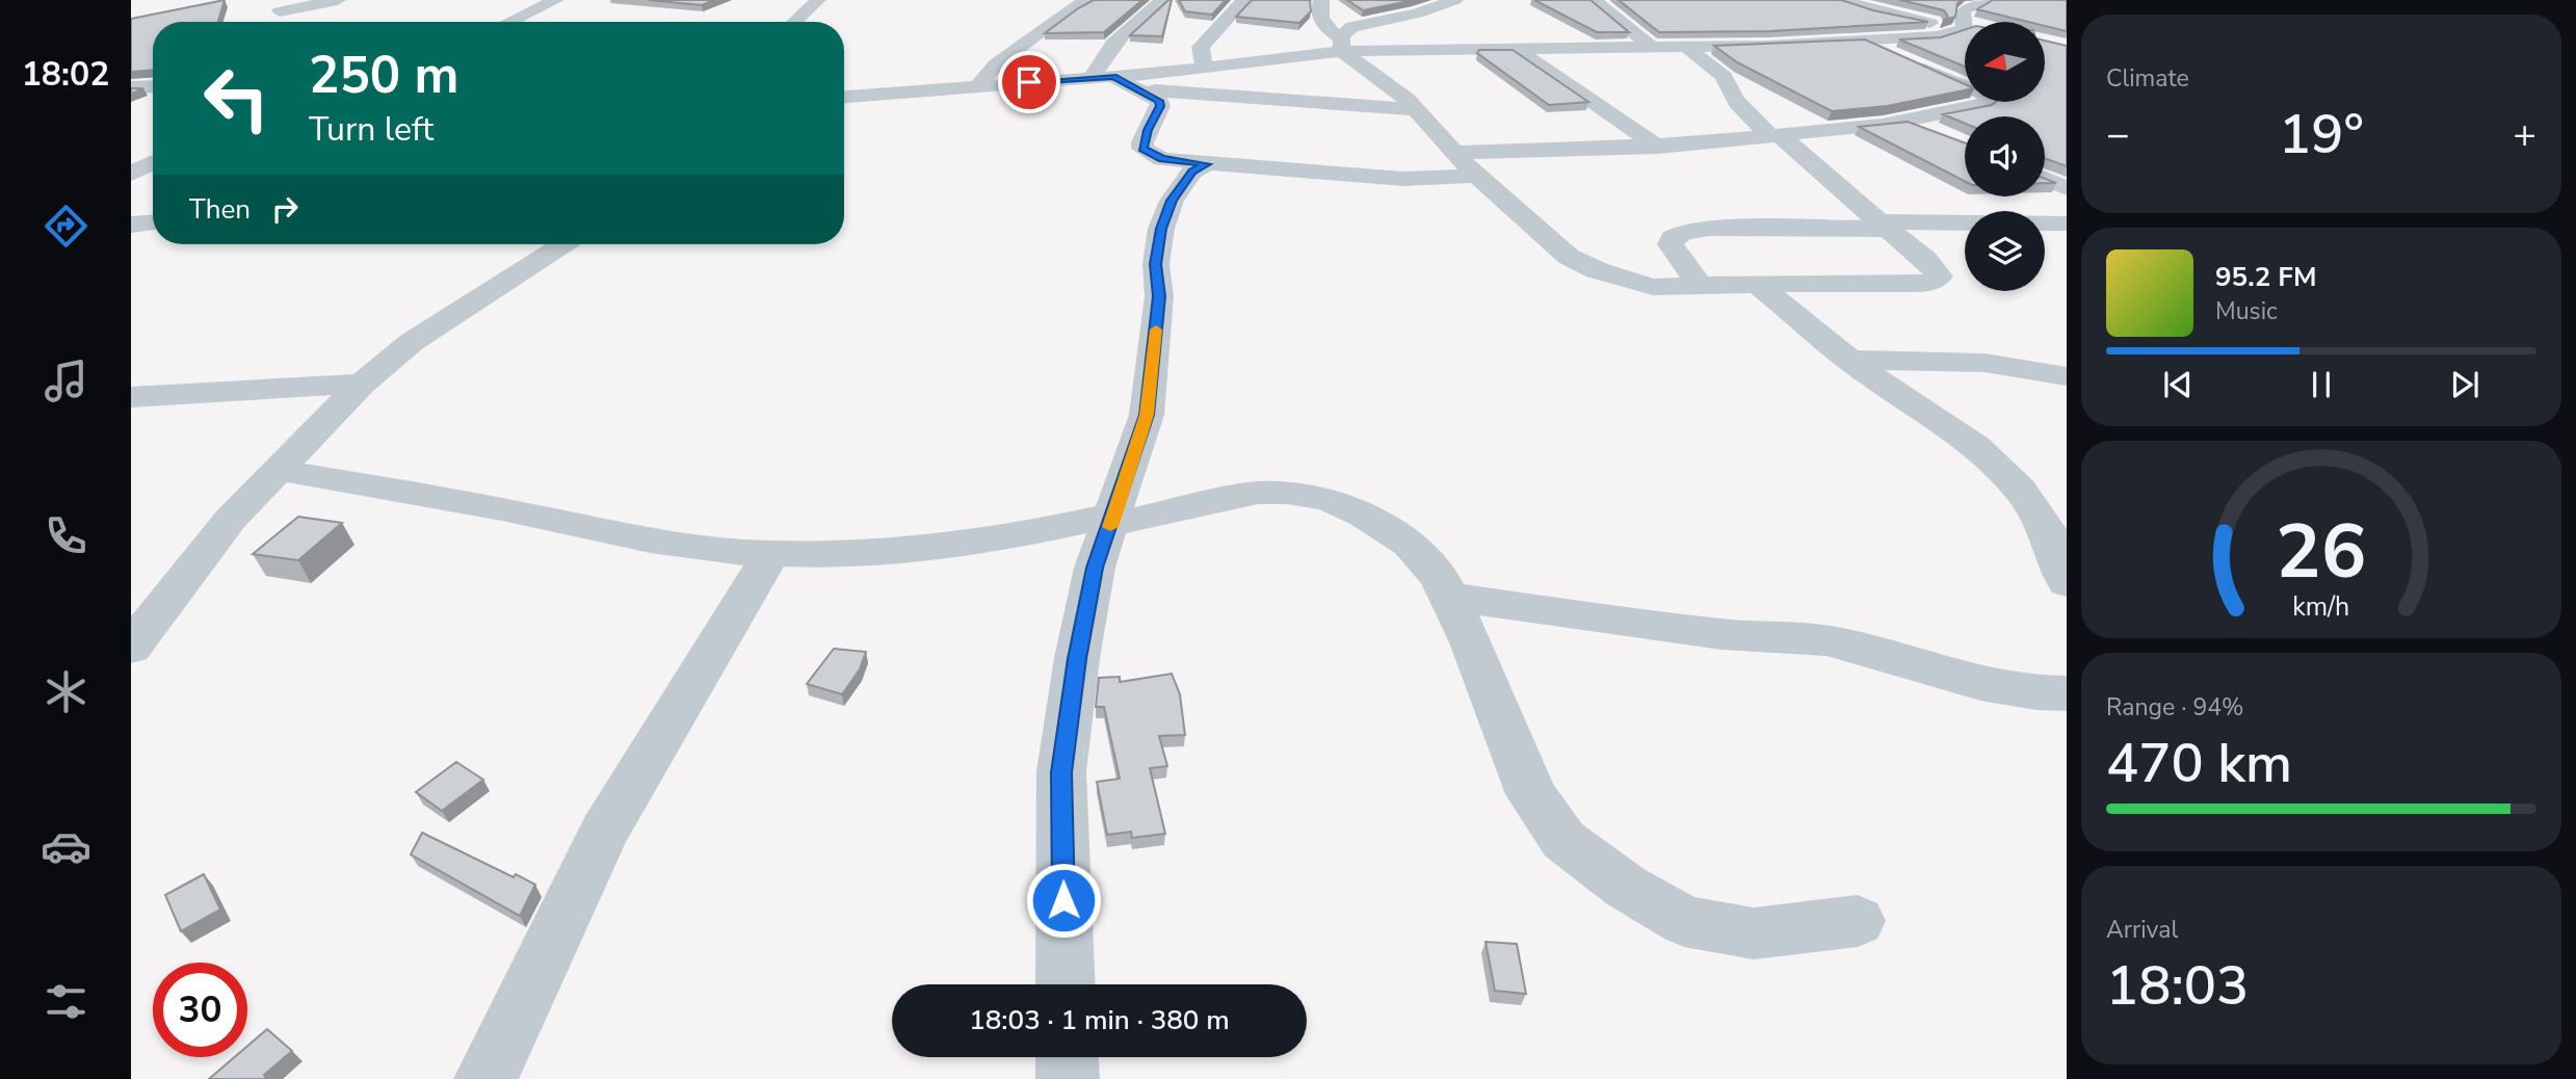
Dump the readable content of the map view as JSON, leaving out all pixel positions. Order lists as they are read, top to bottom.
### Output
{
  "north": "left",
  "page": {
    "tabs": "18:02",
    "tile": [
      "Climate",
      ["Range · 94%", "470 km"],
      ["Arrival", "18:03"]
    ],
    "turn": ["250 m", "Turn left"],
    "heat": ["−", "19°", "+"],
    "then": "Then",
    "song": ["95.2 FM", "Music"],
    "limit": "30",
    "trip": "18:03 · 1 min · 380 m",
    "gauge": ["26", "km/h"]
  }
}
